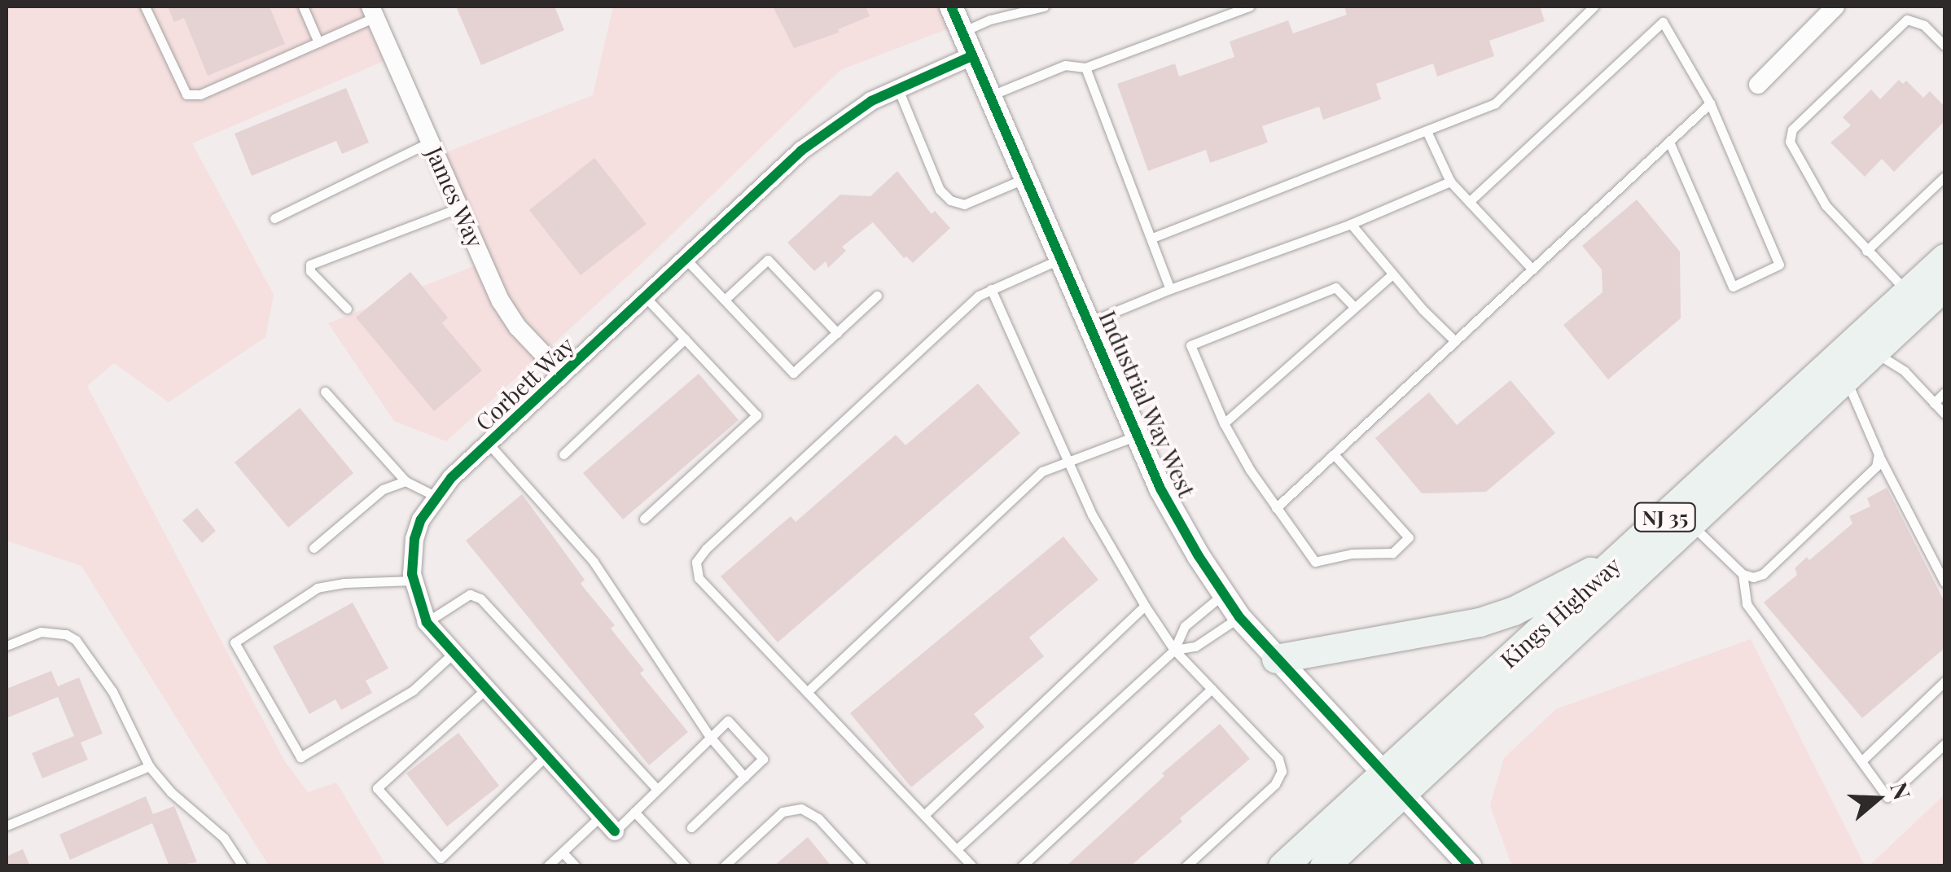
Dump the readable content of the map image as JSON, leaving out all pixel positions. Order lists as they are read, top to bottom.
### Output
{
  "streets": {
    "main road": ["NJ 35", "Kings Highway"],
    "street": ["James Way", "Corbett Way", "Industrial Way West"]
  },
  "crossings": [
    ["James Way", "Corbett Way"],
    ["Corbett Way", "Industrial Way West"],
    ["Industrial Way West", "Kings Highway"]
  ],
  "north": "right"
}
